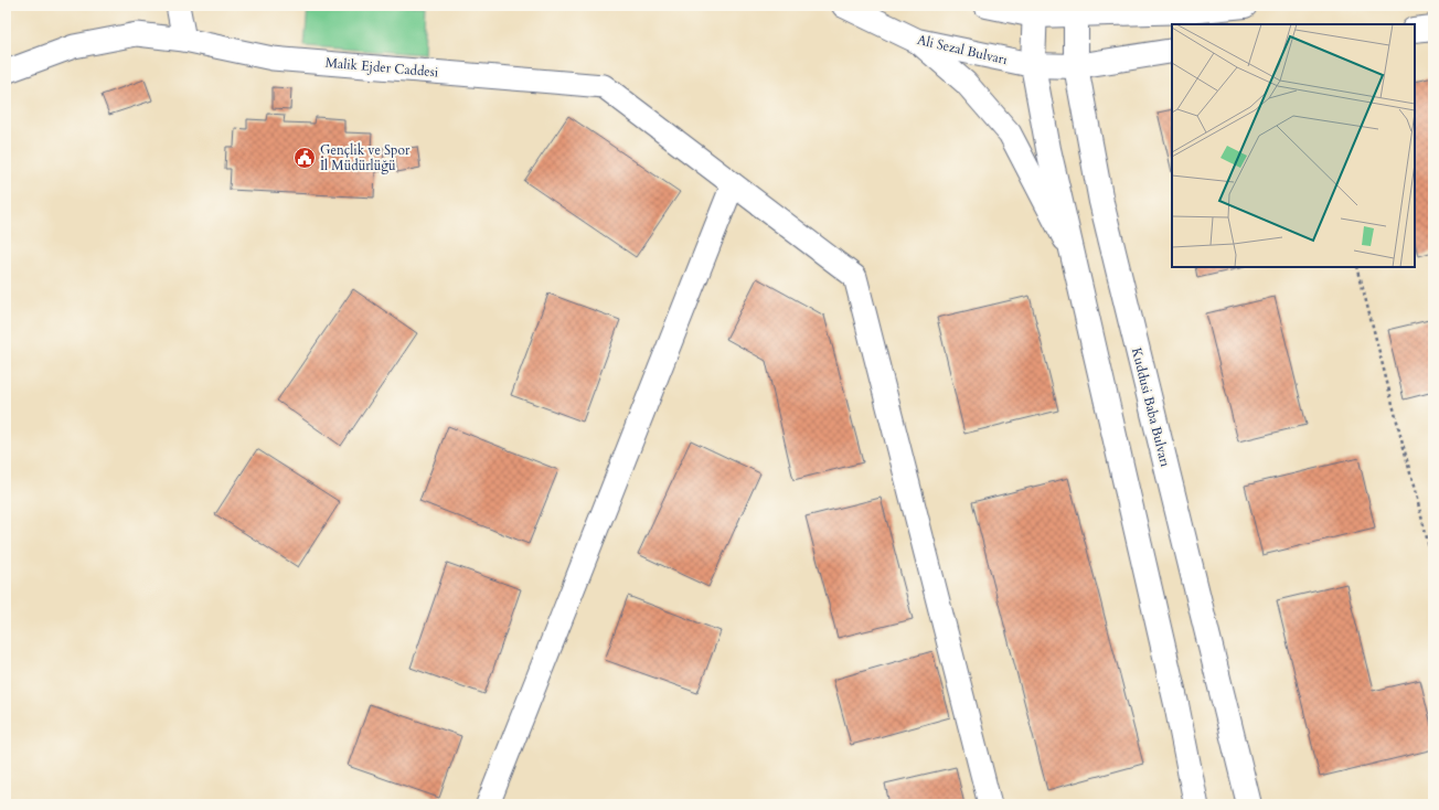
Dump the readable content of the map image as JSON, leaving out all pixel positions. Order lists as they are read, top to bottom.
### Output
{
  "streets": {
    "main road": ["Ali Sezal Bulvarı", "Kuddusi Baba Bulvarı"],
    "street": ["Malik Ejder Caddesi"]
  },
  "places": {
    "public building": ["Gençlik ve Spor İl Müdürlüğü"]
  }
}
